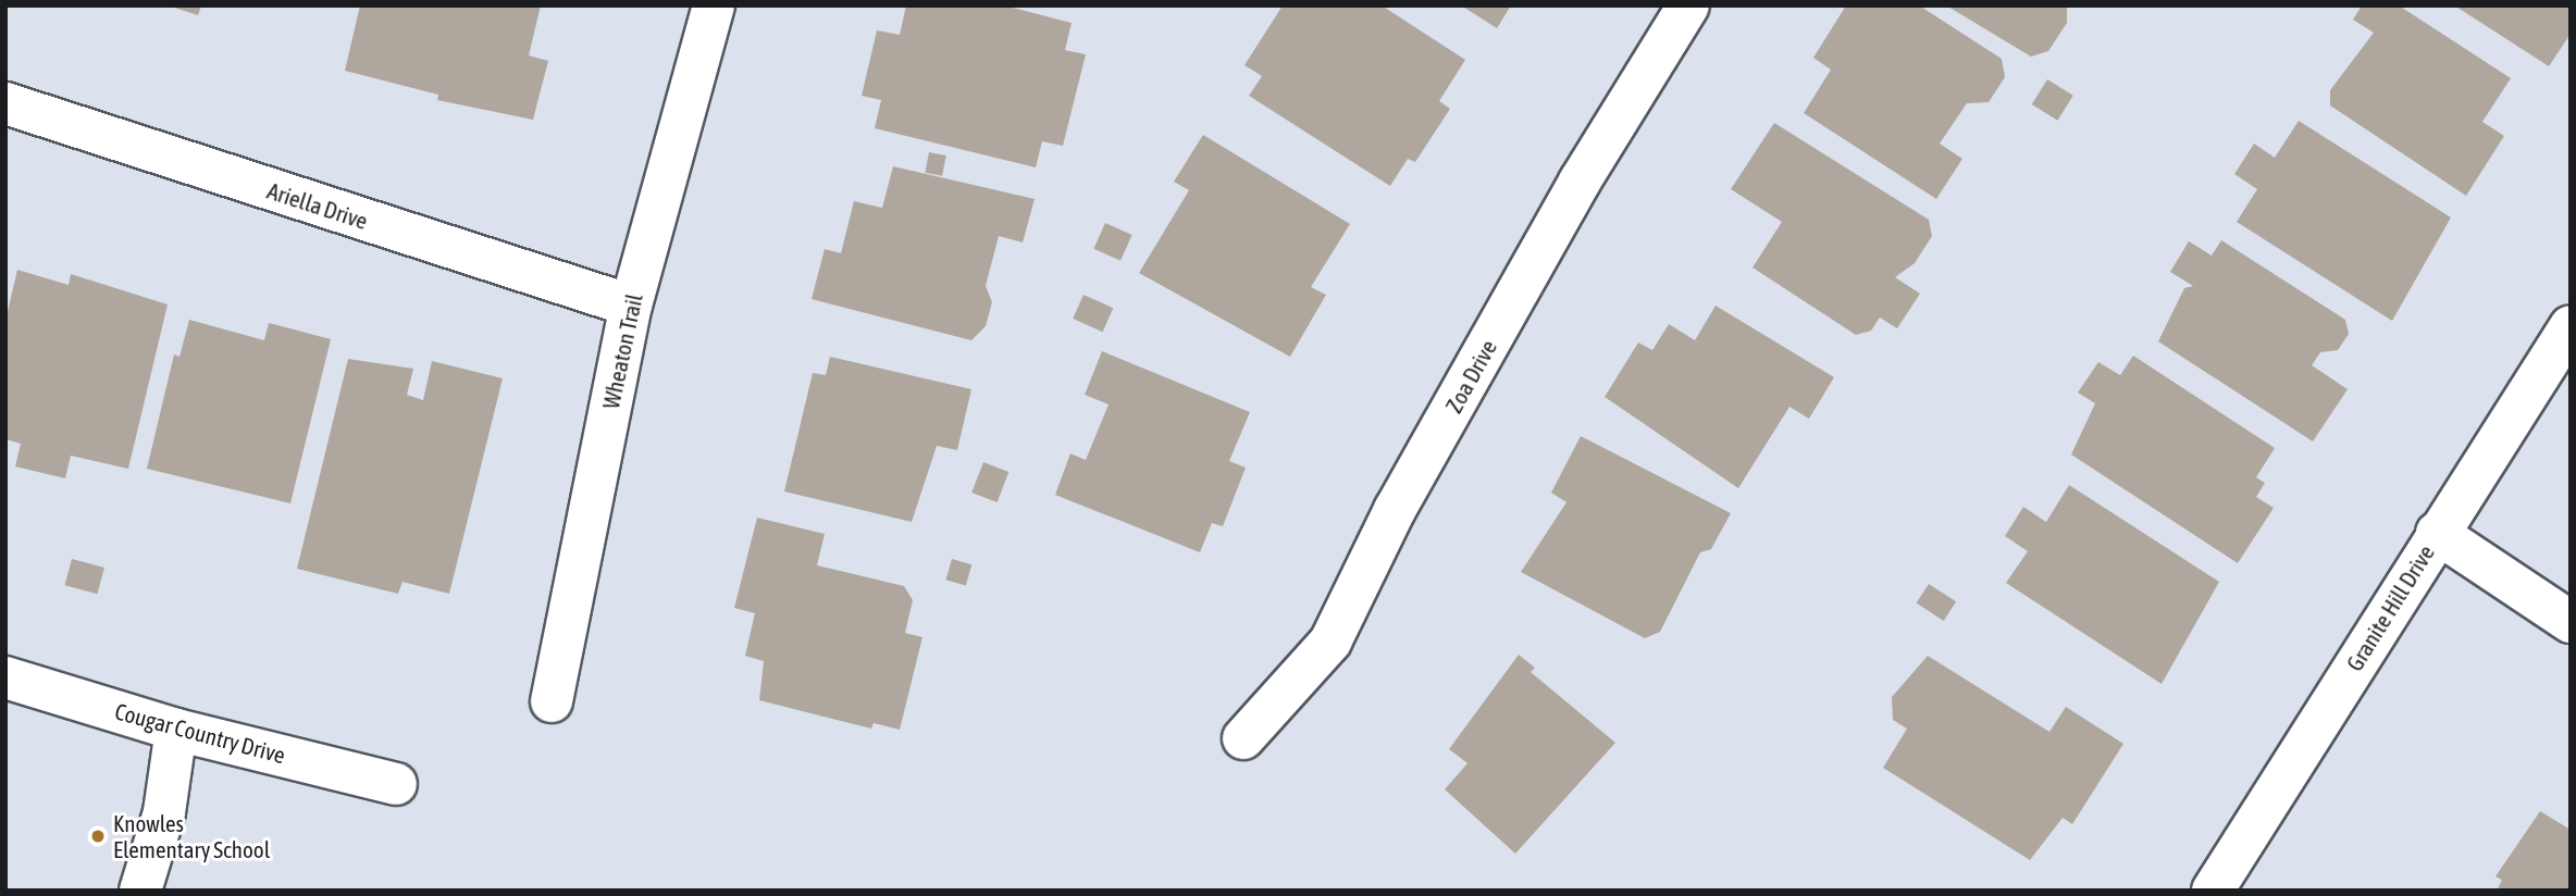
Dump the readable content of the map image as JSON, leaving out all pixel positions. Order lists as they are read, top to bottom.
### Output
{
  "streets": {
    "street": [
      "Ariella Drive",
      "Wheaton Trail",
      "Zoa Drive",
      "Granite Hill Drive",
      "Cougar Country Drive"
    ]
  },
  "crossings": [
    ["Ariella Drive", "Wheaton Trail"]
  ],
  "places": ["Knowles Elementary School"]
}
